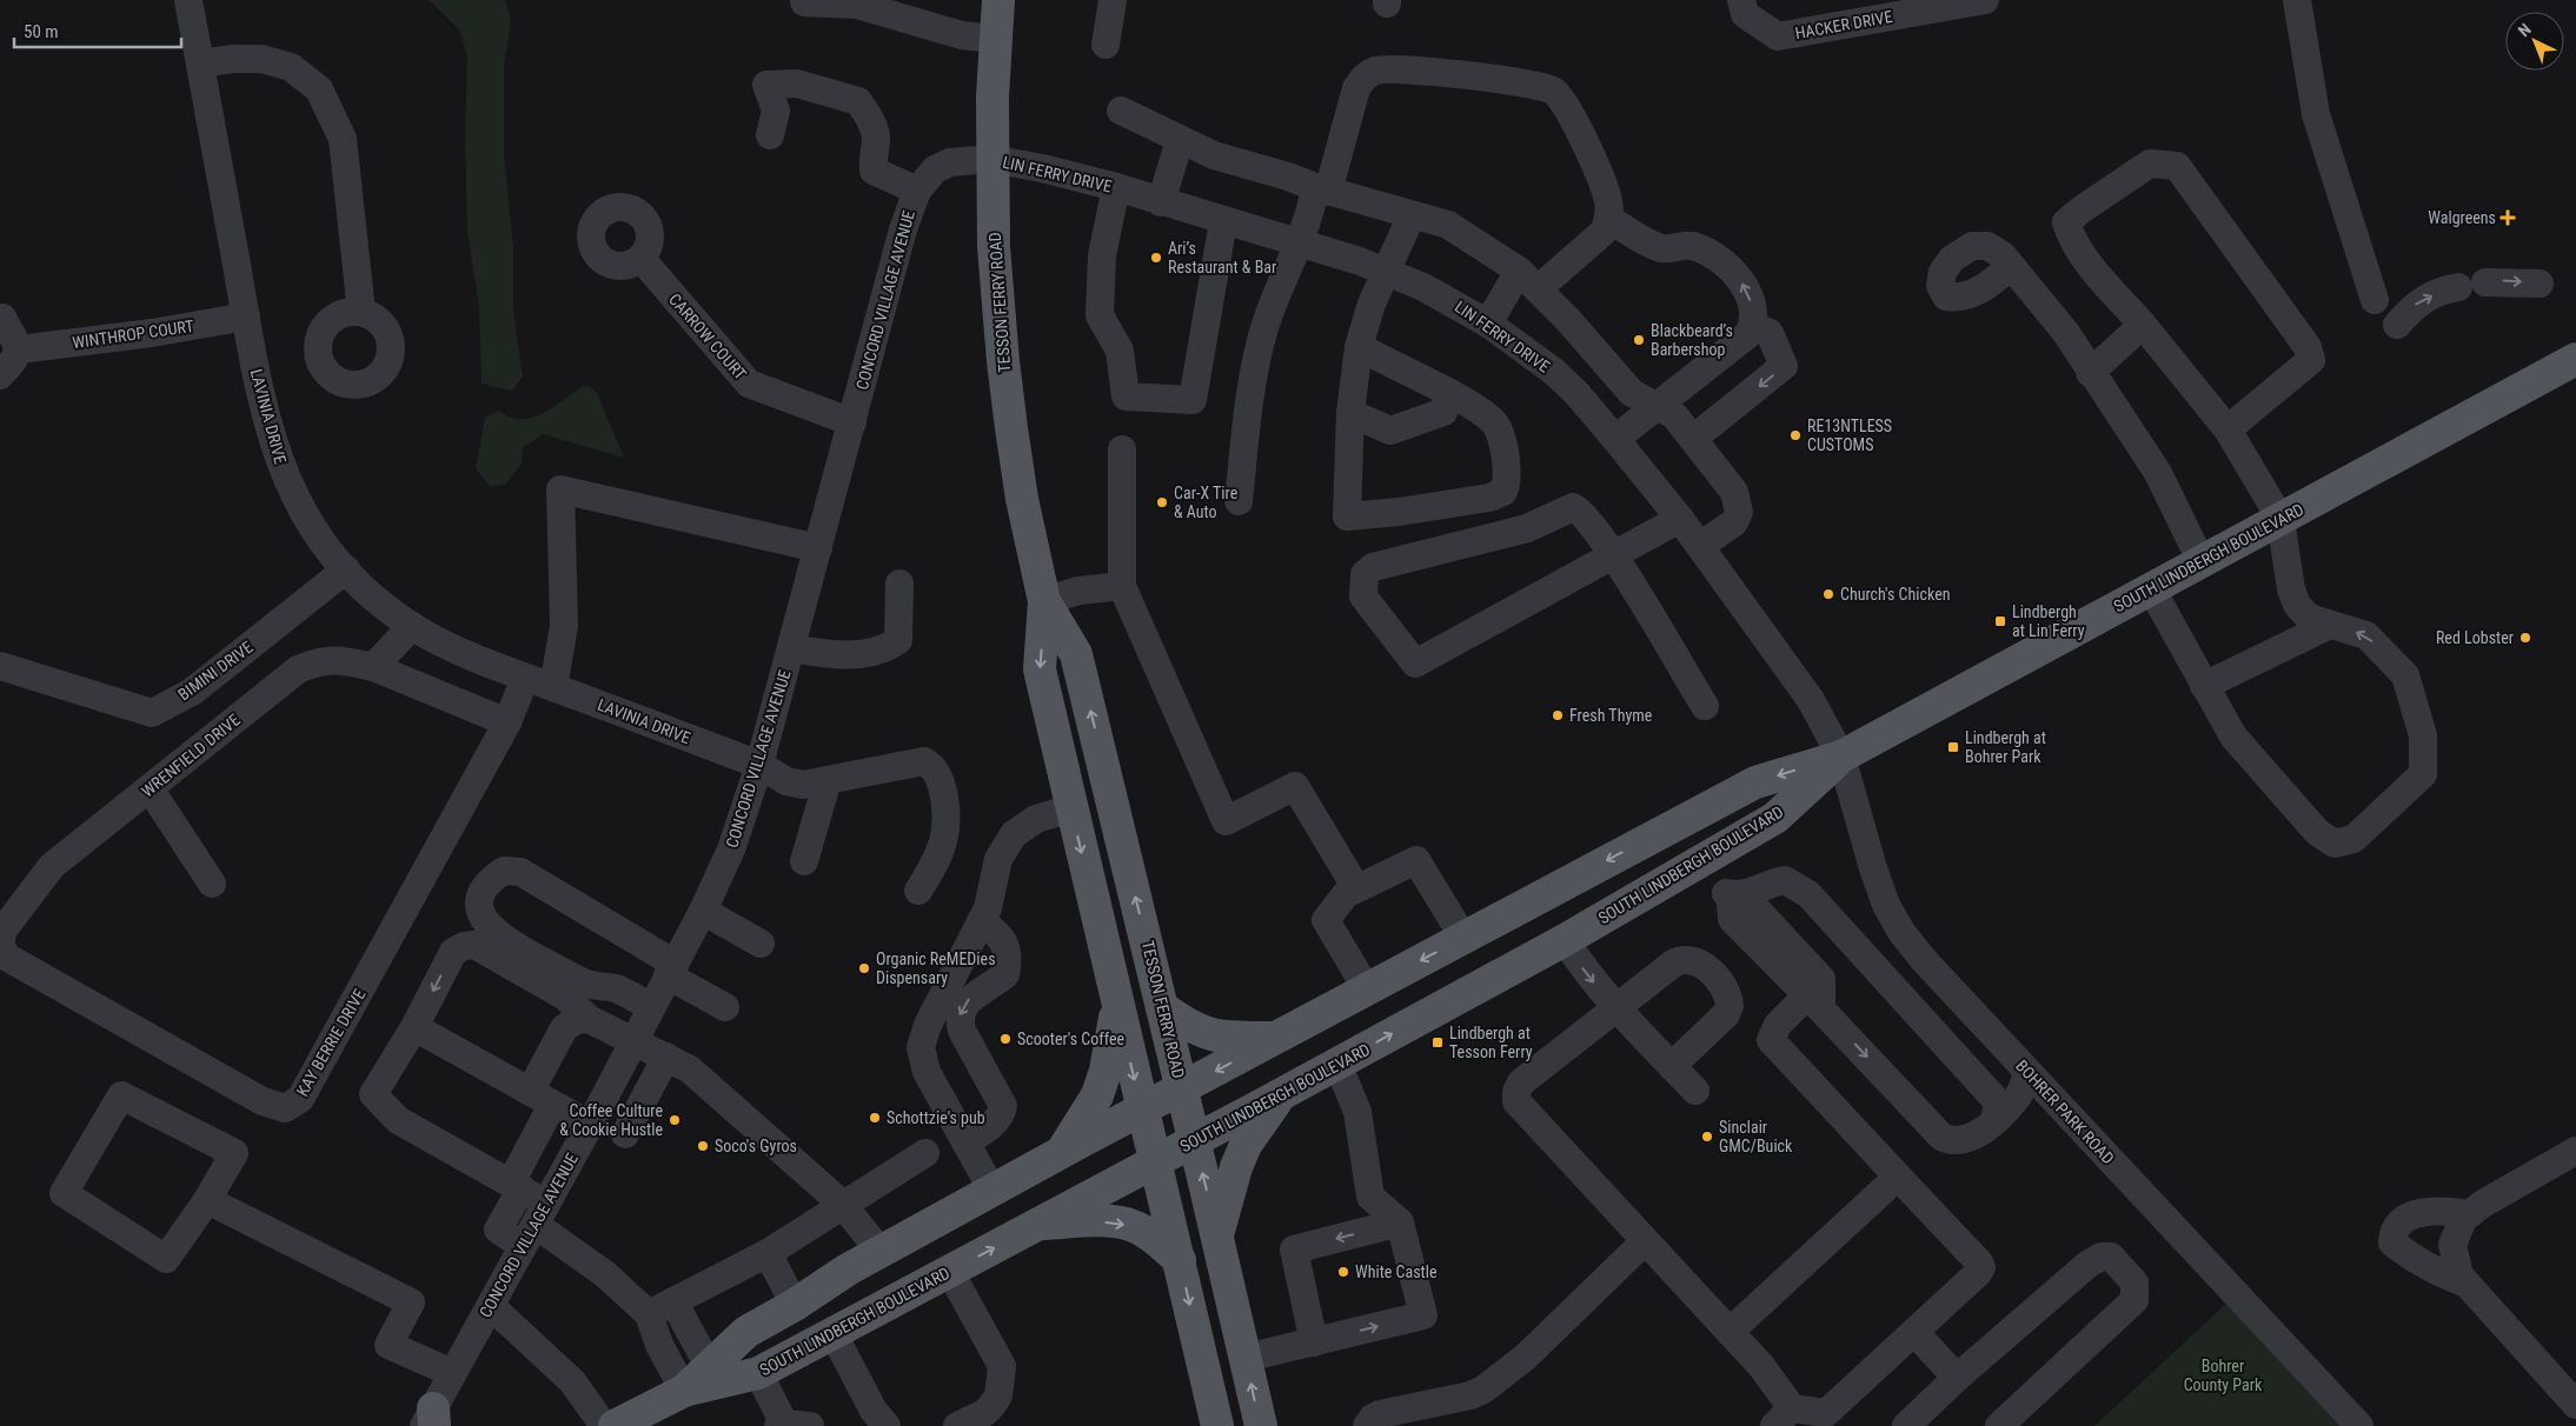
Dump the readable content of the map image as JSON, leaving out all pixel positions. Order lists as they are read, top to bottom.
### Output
{
  "streets": {
    "main road": ["TESSON FERRY ROAD", "SOUTH LINDBERGH BOULEVARD"],
    "street": [
      "HACKER DRIVE",
      "LIN FERRY DRIVE",
      "CONCORD VILLAGE AVENUE",
      "WINTHROP COURT",
      "CARROW COURT",
      "LAVINIA DRIVE",
      "BIMINI DRIVE",
      "WRENFIELD DRIVE",
      "KAY BERRIE DRIVE",
      "BOHRER PARK ROAD"
    ]
  },
  "crossings": [
    ["LIN FERRY DRIVE", "CONCORD VILLAGE AVENUE"],
    ["LIN FERRY DRIVE", "TESSON FERRY ROAD"],
    ["LIN FERRY DRIVE", "SOUTH LINDBERGH BOULEVARD"],
    ["LIN FERRY DRIVE", "BOHRER PARK ROAD"],
    ["CONCORD VILLAGE AVENUE", "TESSON FERRY ROAD"],
    ["CONCORD VILLAGE AVENUE", "CARROW COURT"],
    ["CONCORD VILLAGE AVENUE", "LAVINIA DRIVE"],
    ["TESSON FERRY ROAD", "SOUTH LINDBERGH BOULEVARD"],
    ["WINTHROP COURT", "LAVINIA DRIVE"],
    ["LAVINIA DRIVE", "BIMINI DRIVE"],
    ["LAVINIA DRIVE", "KAY BERRIE DRIVE"],
    ["SOUTH LINDBERGH BOULEVARD", "BOHRER PARK ROAD"],
    ["WRENFIELD DRIVE", "KAY BERRIE DRIVE"]
  ],
  "parks": ["Bohrer County Park"],
  "places": {
    "health": ["Walgreens"],
    "other": [
      "Ari’s Restaurant & Bar",
      "Blackbeard’s Barbershop",
      "RE13NTLESS CUSTOMS",
      "Car-X Tire & Auto",
      "Church's Chicken",
      "Red Lobster",
      "Fresh Thyme",
      "Organic ReMEDies Dispensary",
      "Scooter's Coffee",
      "Schottzie's pub",
      "Coffee Culture & Cookie Hustle",
      "Sinclair GMC/Buick",
      "Soco's Gyros",
      "White Castle"
    ],
    "transit": ["Lindbergh at Lin Ferry", "Lindbergh at Bohrer Park", "Lindbergh at Tesson Ferry"]
  },
  "scale_bar": "50 m",
  "north": "top left"
}
